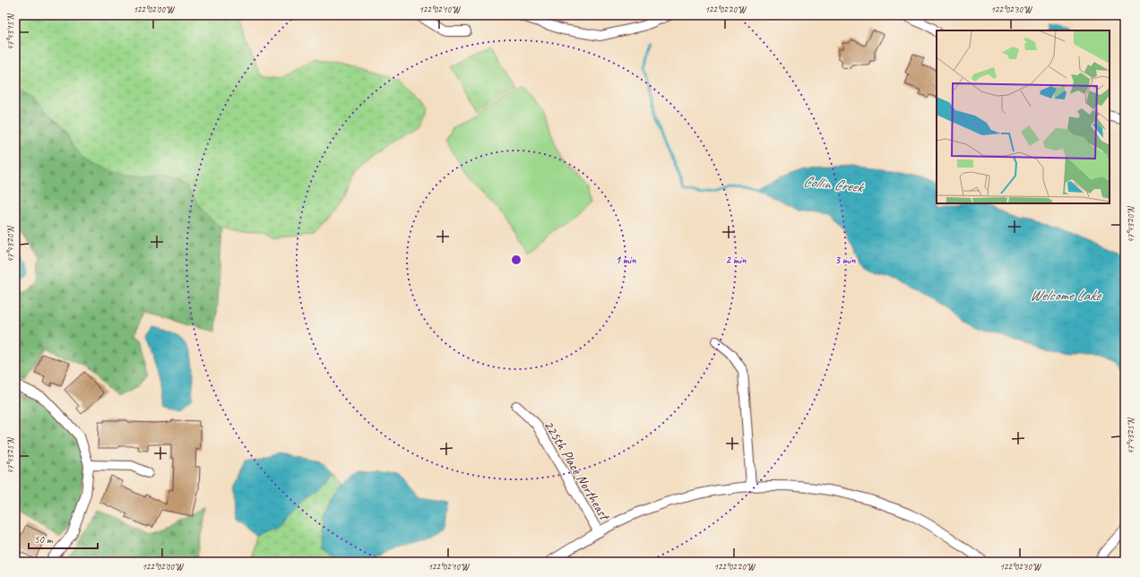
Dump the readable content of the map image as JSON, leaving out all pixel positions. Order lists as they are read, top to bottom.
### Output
{
  "streets": {
    "street": ["225th Place Northeast"]
  },
  "water": ["Collin Creek", "Welcome Lake"],
  "scale_bar": "50 m",
  "coordinates": [
    "122°02'00\"W",
    "122°02'10\"W",
    "122°02'20\"W",
    "122°02'30\"W",
    "47°43'15\"N",
    "47°43'20\"N",
    "47°43'25\"N"
  ],
  "rings": ["1 min", "2 min", "3 min"]
}
